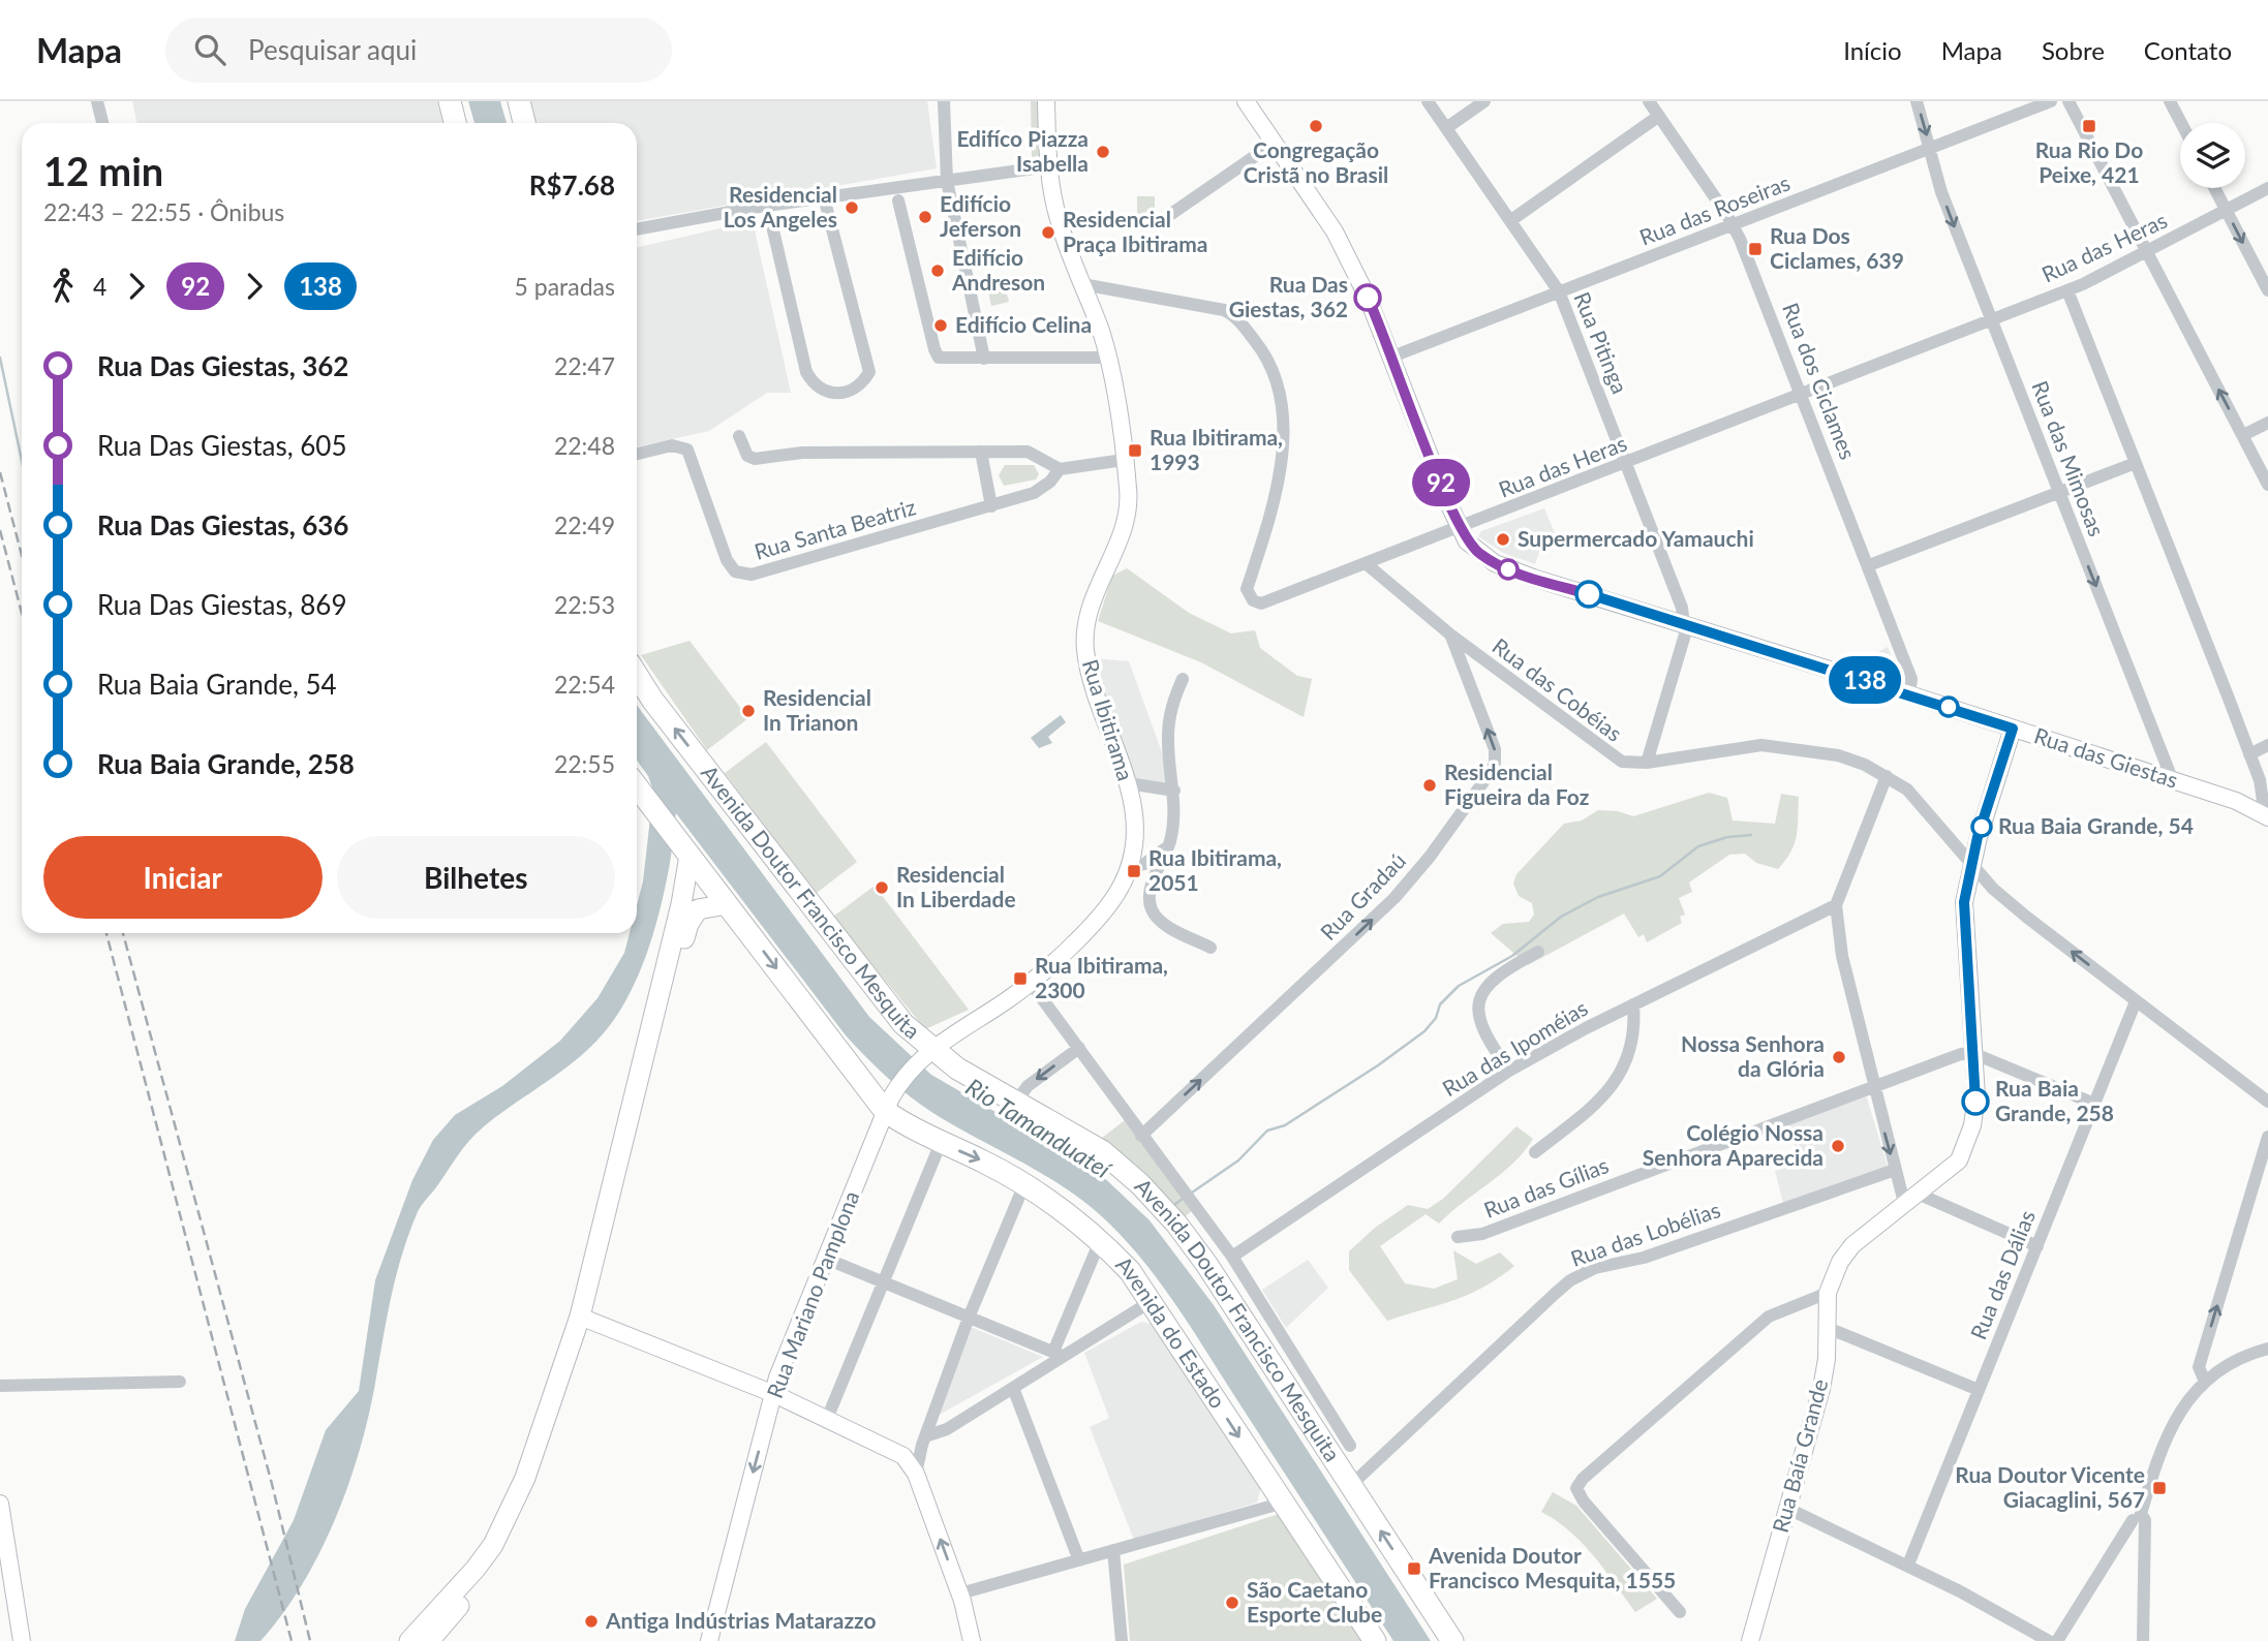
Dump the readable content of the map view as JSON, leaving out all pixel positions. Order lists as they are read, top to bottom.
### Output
{
  "streets": {
    "highway": ["Avenida Doutor Francisco Mesquita", "Avenida do Estado"],
    "main road": [
      "Rua Ibitirama",
      "Rua das Giestas",
      "Rua Mariano Pamplona",
      "Rua Baía Grande"
    ],
    "street": [
      "Rua das Roseiras",
      "Rua das Heras",
      "Rua Pitinga",
      "Rua dos Ciclames",
      "Rua das Mimosas",
      "Rua Santa Beatriz",
      "Rua das Cobéias",
      "Rua Gradaú",
      "Rua das Ipoméias",
      "Rua das Gílias",
      "Rua das Lobélias",
      "Rua das Dálias"
    ]
  },
  "crossings": [
    ["Rua das Roseiras", "Rua Pitinga"],
    ["Rua das Roseiras", "Rua dos Ciclames"],
    ["Rua das Roseiras", "Rua das Mimosas"],
    ["Rua das Roseiras", "Rua das Giestas"],
    ["Rua das Heras", "Rua Pitinga"],
    ["Rua das Heras", "Rua dos Ciclames"],
    ["Rua das Heras", "Rua das Mimosas"],
    ["Rua das Heras", "Rua das Cobéias"],
    ["Rua das Heras", "Rua Ibitirama"],
    ["Rua das Heras", "Rua das Giestas"],
    ["Rua Pitinga", "Rua das Giestas"],
    ["Rua dos Ciclames", "Rua das Giestas"],
    ["Rua das Mimosas", "Rua das Giestas"],
    ["Rua das Cobéias", "Rua Gradaú"],
    ["Rua das Cobéias", "Rua das Dálias"],
    ["Rua das Cobéias", "Rua Baía Grande"],
    ["Rua Ibitirama", "Avenida Doutor Francisco Mesquita"],
    ["Rua Ibitirama", "Rua Mariano Pamplona"],
    ["Rua das Giestas", "Rua Baía Grande"],
    ["Avenida Doutor Francisco Mesquita", "Rua das Lobélias"],
    ["Avenida Doutor Francisco Mesquita", "Rua Mariano Pamplona"],
    ["Rua das Ipoméias", "Rua das Gílias"],
    ["Rua das Gílias", "Rua Baía Grande"],
    ["Rua Mariano Pamplona", "Avenida do Estado"]
  ],
  "one_way": ["Rua Gradaú", "Rua Mariano Pamplona", "Avenida do Estado"],
  "water": ["Rio Tamanduateí"],
  "places": {
    "other": [
      "Congregação Cristã no Brasil",
      "Edifíco Piazza Isabella",
      "Residencial Los Angeles",
      "Edifício Jeferson",
      "Residencial Praça Ibitirama",
      "Edifício Andreson",
      "Rua Das Giestas, 362",
      "Edifício Celina",
      "Supermercado Yamauchi",
      "Residencial In Trianon",
      "Residencial Figueira da Foz",
      "Rua Baia Grande, 54",
      "Residencial In Liberdade",
      "Nossa Senhora da Glória",
      "Rua Baia Grande, 258",
      "Colégio Nossa Senhora Aparecida",
      "São Caetano Esporte Clube",
      "Antiga Indústrias Matarazzo"
    ],
    "transit": [
      "Rua Rio Do Peixe, 421",
      "Rua Dos Ciclames, 639",
      "Rua Ibitirama, 1993",
      "Rua Ibitirama, 2051",
      "Rua Ibitirama, 2300",
      "Rua Doutor Vicente Giacaglini, 567",
      "Avenida Doutor Francisco Mesquita, 1555"
    ]
  },
  "lines": ["bus line 92", "bus line 138"],
  "page": {
    "header": "Mapa",
    "search": "Pesquisar aqui",
    "nav": [
      "Início",
      "Mapa",
      "Sobre",
      "Contato"
    ],
    "on_map": ["92", "138"],
    "heading": ["12 min", "22:43 – 22:55 · Ônibus", "R$7.68"],
    "legs": [
      "4",
      "92",
      "138",
      "5 paradas"
    ],
    "list": [
      {
        "name": "Rua Das Giestas, 362",
        "value": "22:47"
      },
      {
        "name": "Rua Das Giestas, 605",
        "value": "22:48"
      },
      {
        "name": "Rua Das Giestas, 636",
        "value": "22:49"
      },
      {
        "name": "Rua Das Giestas, 869",
        "value": "22:53"
      },
      {
        "name": "Rua Baia Grande, 54",
        "value": "22:54"
      },
      {
        "name": "Rua Baia Grande, 258",
        "value": "22:55"
      }
    ],
    "buttons": ["Iniciar", "Bilhetes"]
  }
}
